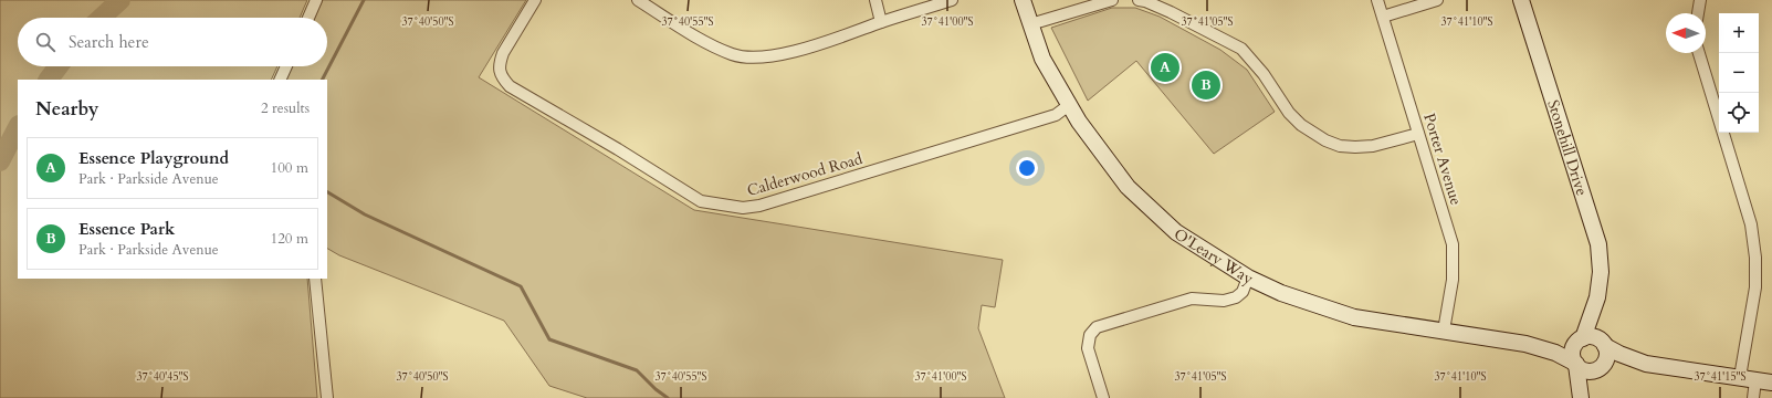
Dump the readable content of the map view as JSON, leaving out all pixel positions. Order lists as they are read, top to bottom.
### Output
{
  "streets": {
    "street": [
      "Stonehill Drive",
      "Porter Avenue",
      "Calderwood Road",
      "O'Leary Way"
    ]
  },
  "crossings": [
    ["Porter Avenue", "O'Leary Way"],
    ["Calderwood Road", "O'Leary Way"]
  ],
  "north": "left",
  "page": {
    "map_buttons": ["+", "−"],
    "search": "Search here",
    "pins": ["A", "B"],
    "heading": ["Nearby", "2 results"],
    "list": [
      {
        "mark": "A",
        "name": "Essence Playground",
        "note": "Park · Parkside Avenue",
        "value": "100 m"
      },
      {
        "mark": "B",
        "name": "Essence Park",
        "note": "Park · Parkside Avenue",
        "value": "120 m"
      }
    ]
  },
  "coordinates": [
    "37°40'50\"S",
    "37°40'55\"S",
    "37°41'00\"S",
    "37°41'05\"S",
    "37°41'10\"S",
    "37°40'45\"S",
    "37°41'15\"S"
  ]
}
